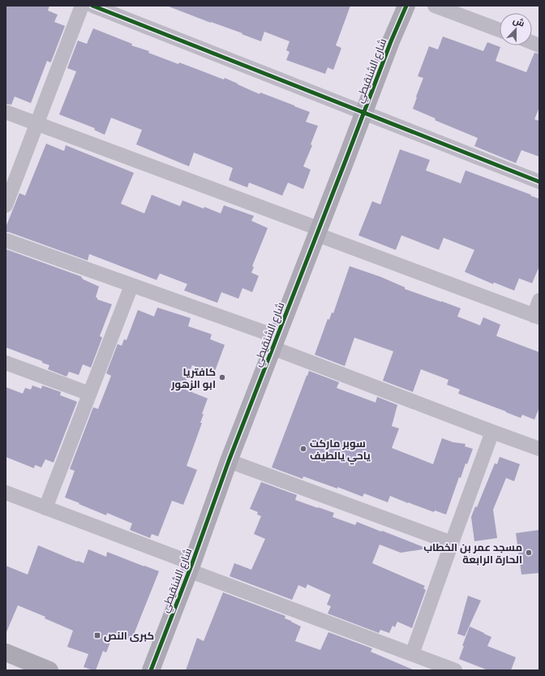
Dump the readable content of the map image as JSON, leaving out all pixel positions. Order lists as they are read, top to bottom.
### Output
{
  "streets": {
    "street": ["شارع الشنقيطي"]
  },
  "places": {
    "other": ["كافتريا ابو الزهور", "سوبر ماركت ياحي يالطيف", "مسجد عمر بن الخطاب الحارة الرابعة"],
    "transit": ["كبرى النص"]
  },
  "north": "top"
}
